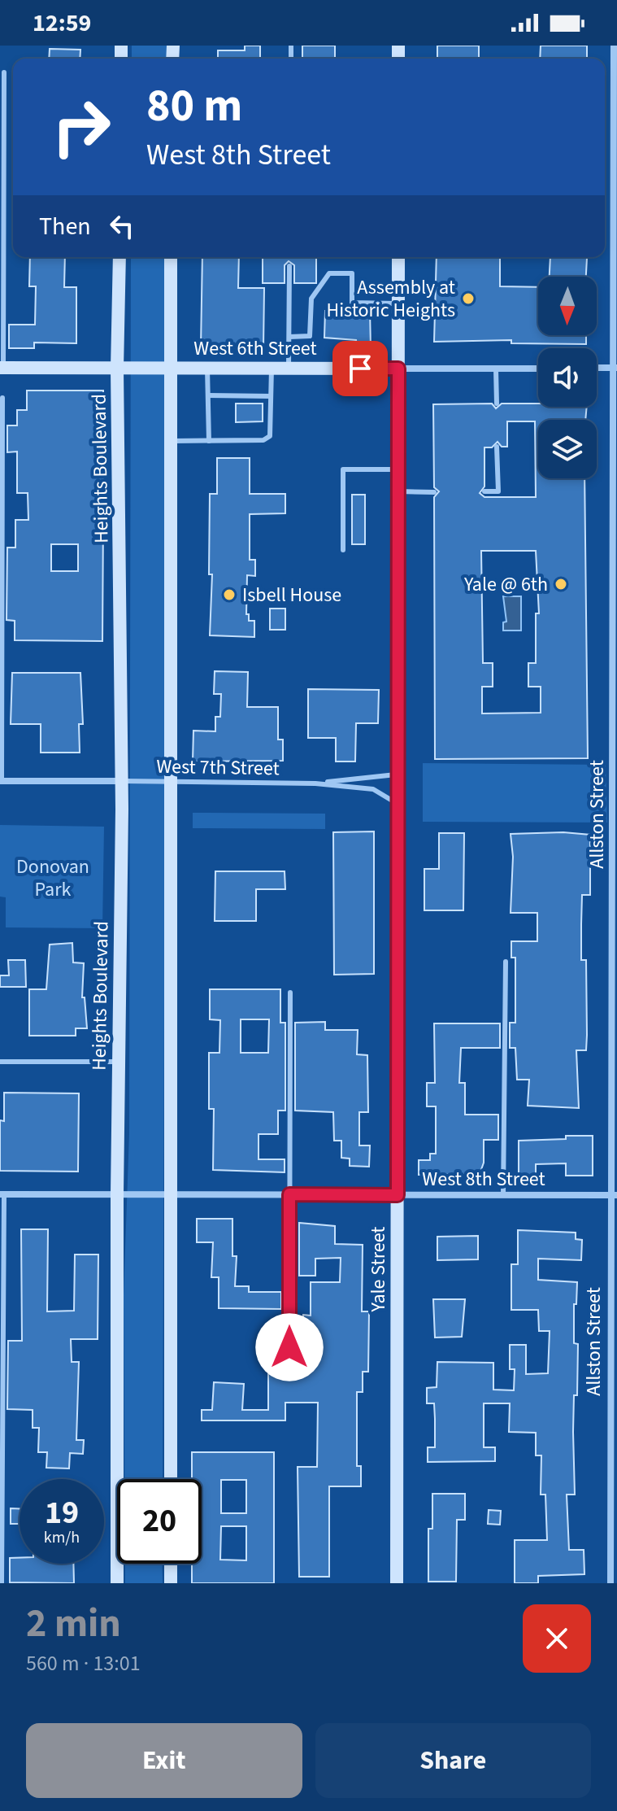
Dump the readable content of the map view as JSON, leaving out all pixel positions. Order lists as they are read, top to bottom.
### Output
{
  "streets": {
    "main road": ["West 6th Street", "Heights Boulevard", "Yale Street"],
    "street": ["Allston Street", "West 8th Street"],
    "lane": ["West 7th Street"]
  },
  "crossings": [
    ["West 6th Street", "Heights Boulevard"],
    ["West 6th Street", "Yale Street"],
    ["Heights Boulevard", "West 7th Street"],
    ["Heights Boulevard", "West 8th Street"],
    ["West 7th Street", "Yale Street"],
    ["Allston Street", "West 8th Street"],
    ["West 8th Street", "Yale Street"]
  ],
  "parks": ["Donovan Park"],
  "places": ["Assembly at Historic Heights", "Yale @ 6th", "Isbell House"],
  "north": "bottom",
  "page": {
    "status": "12:59",
    "turn": ["80 m", "West 8th Street"],
    "then": "Then",
    "speed": "19 km/h",
    "limit": "20",
    "heading": ["2 min", "560 m · 13:01"],
    "buttons": ["Exit", "Share"]
  }
}
